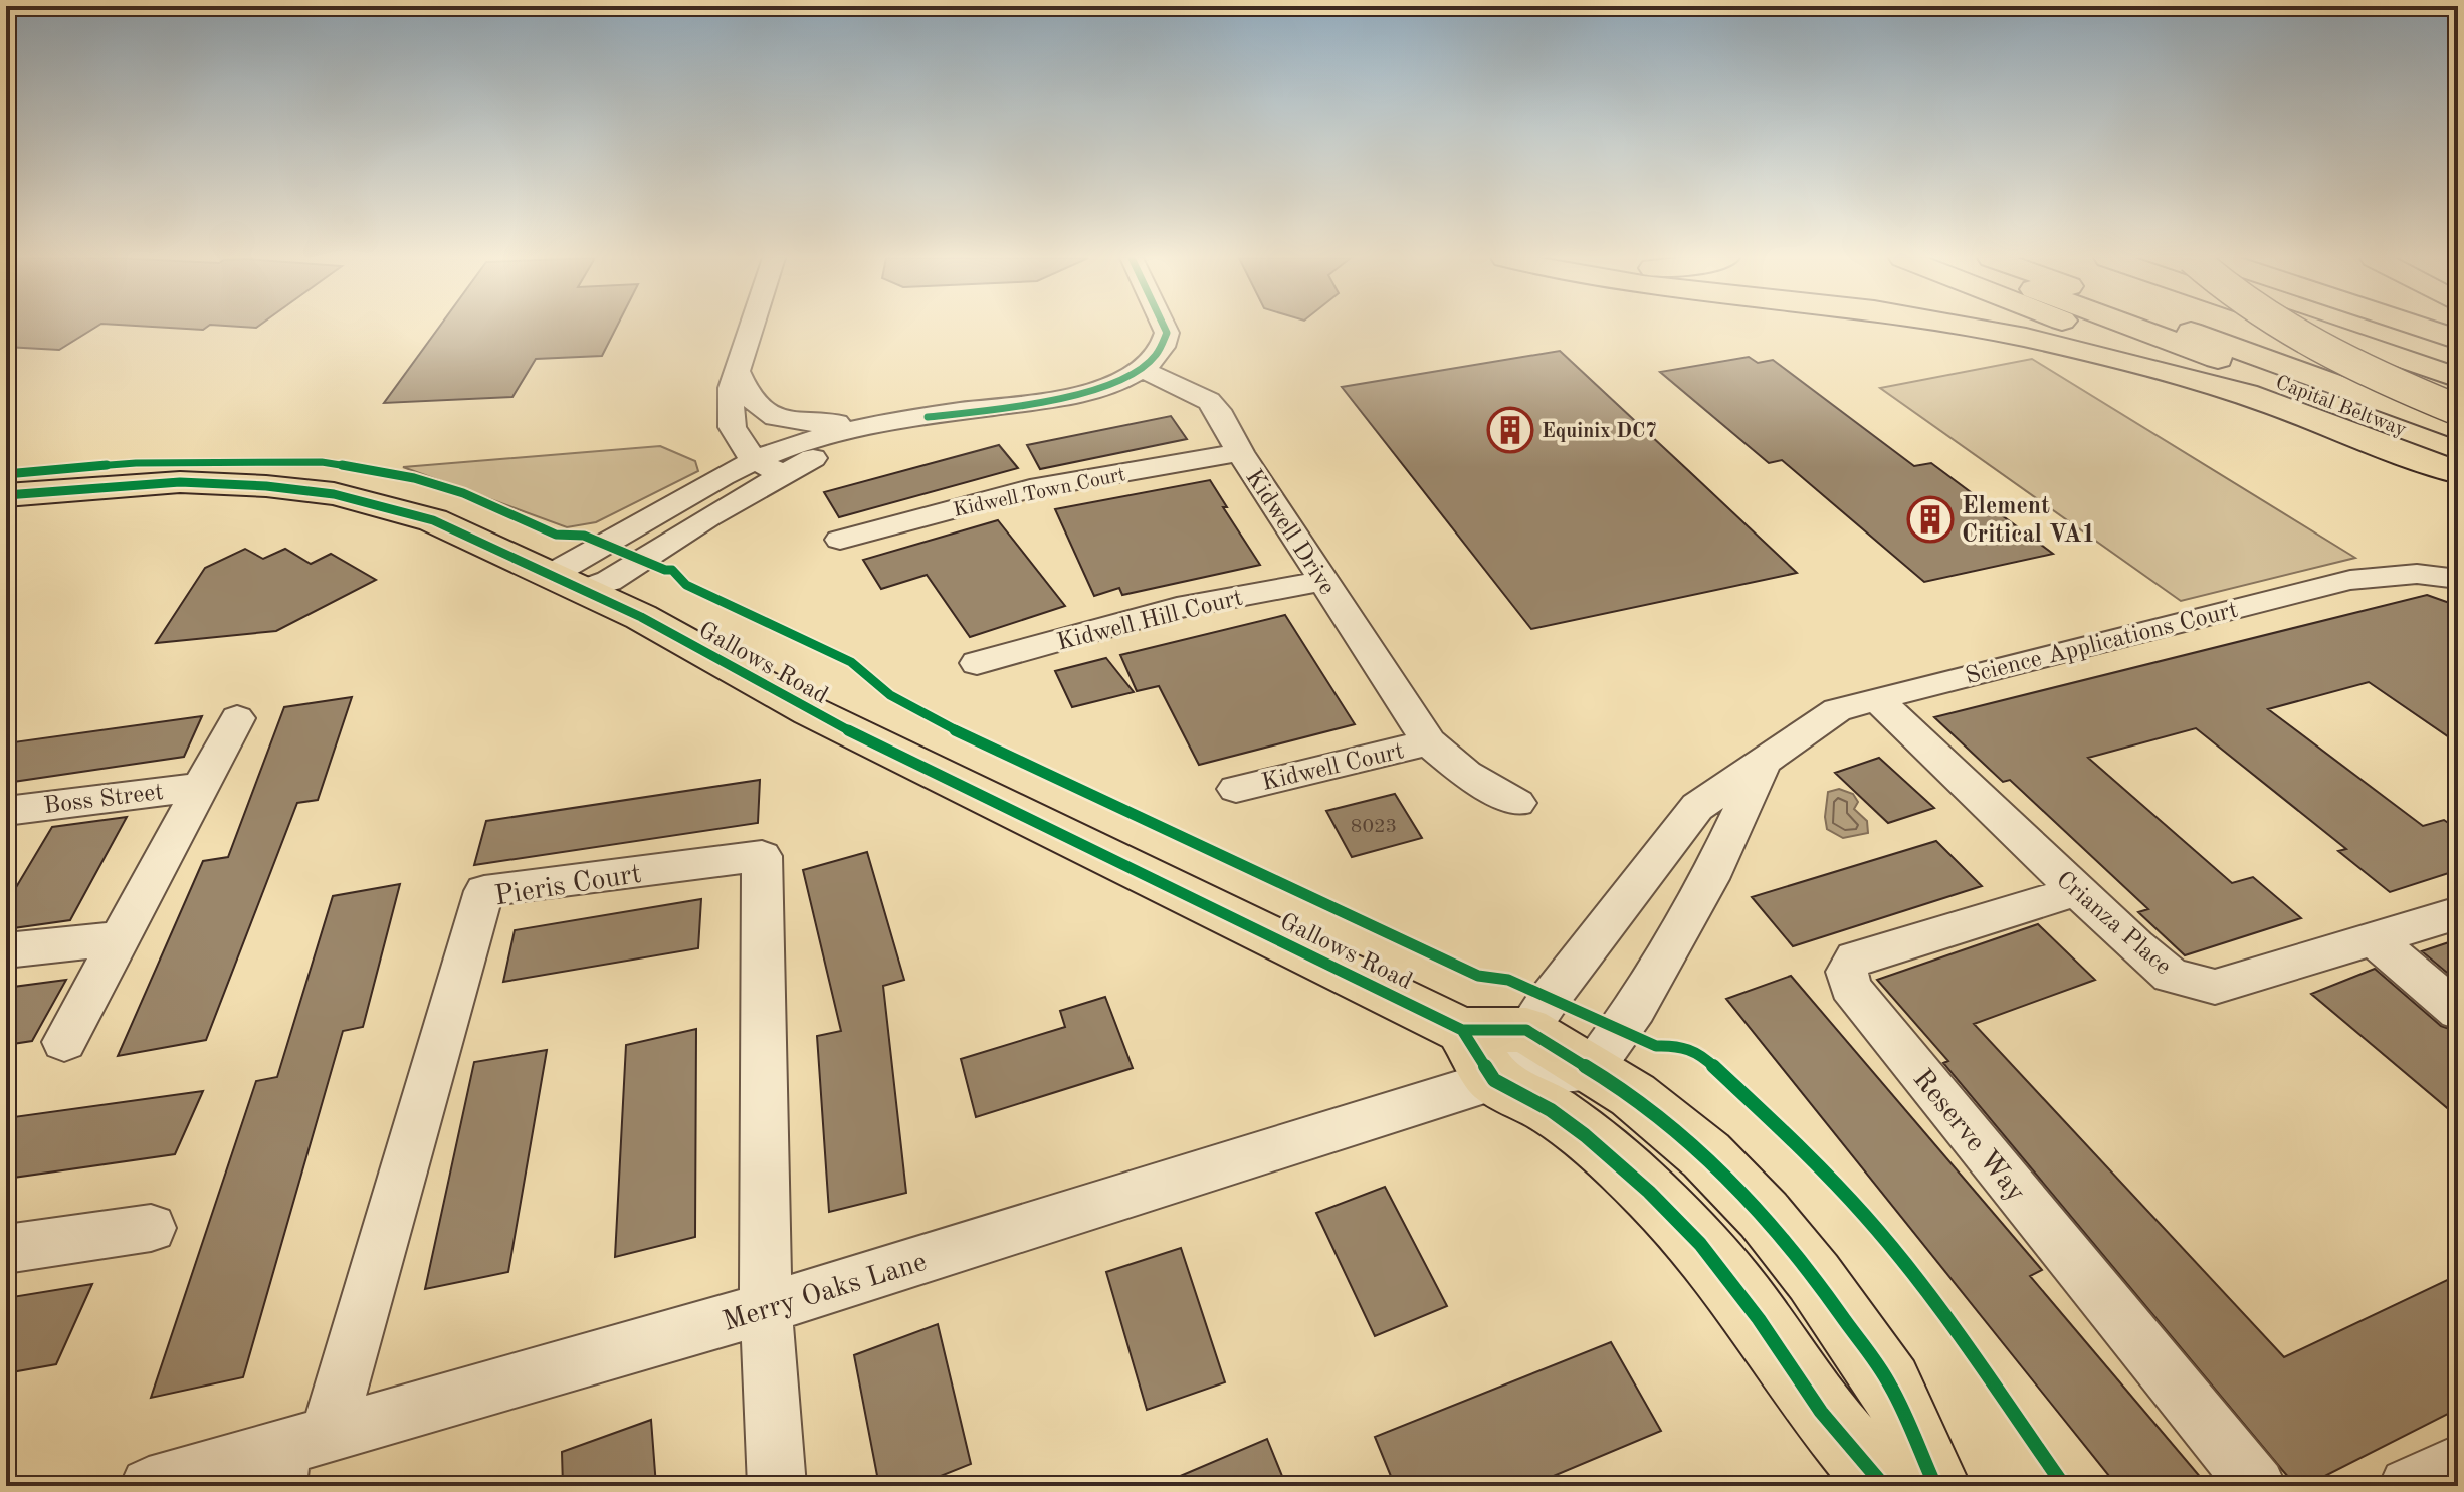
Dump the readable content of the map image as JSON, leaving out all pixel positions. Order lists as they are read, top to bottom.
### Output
{
  "streets": {
    "main road": ["Capital Beltway", "Gallows Road"],
    "street": [
      "Kidwell Town Court",
      "Kidwell Drive",
      "Kidwell Hill Court",
      "Science Applications Court",
      "Kidwell Court",
      "Boss Street",
      "Pieris Court",
      "Crianza Place",
      "Reserve Way",
      "Merry Oaks Lane"
    ]
  },
  "crossings": [
    ["Kidwell Town Court", "Kidwell Drive"],
    ["Kidwell Drive", "Kidwell Hill Court"],
    ["Kidwell Drive", "Kidwell Court"],
    ["Science Applications Court", "Gallows Road"],
    ["Science Applications Court", "Crianza Place"],
    ["Science Applications Court", "Merry Oaks Lane"],
    ["Pieris Court", "Merry Oaks Lane"],
    ["Crianza Place", "Reserve Way"]
  ],
  "places": {
    "building": ["Equinix DC7", "Element Critical VA1"]
  },
  "house_numbers": ["8023"]
}
